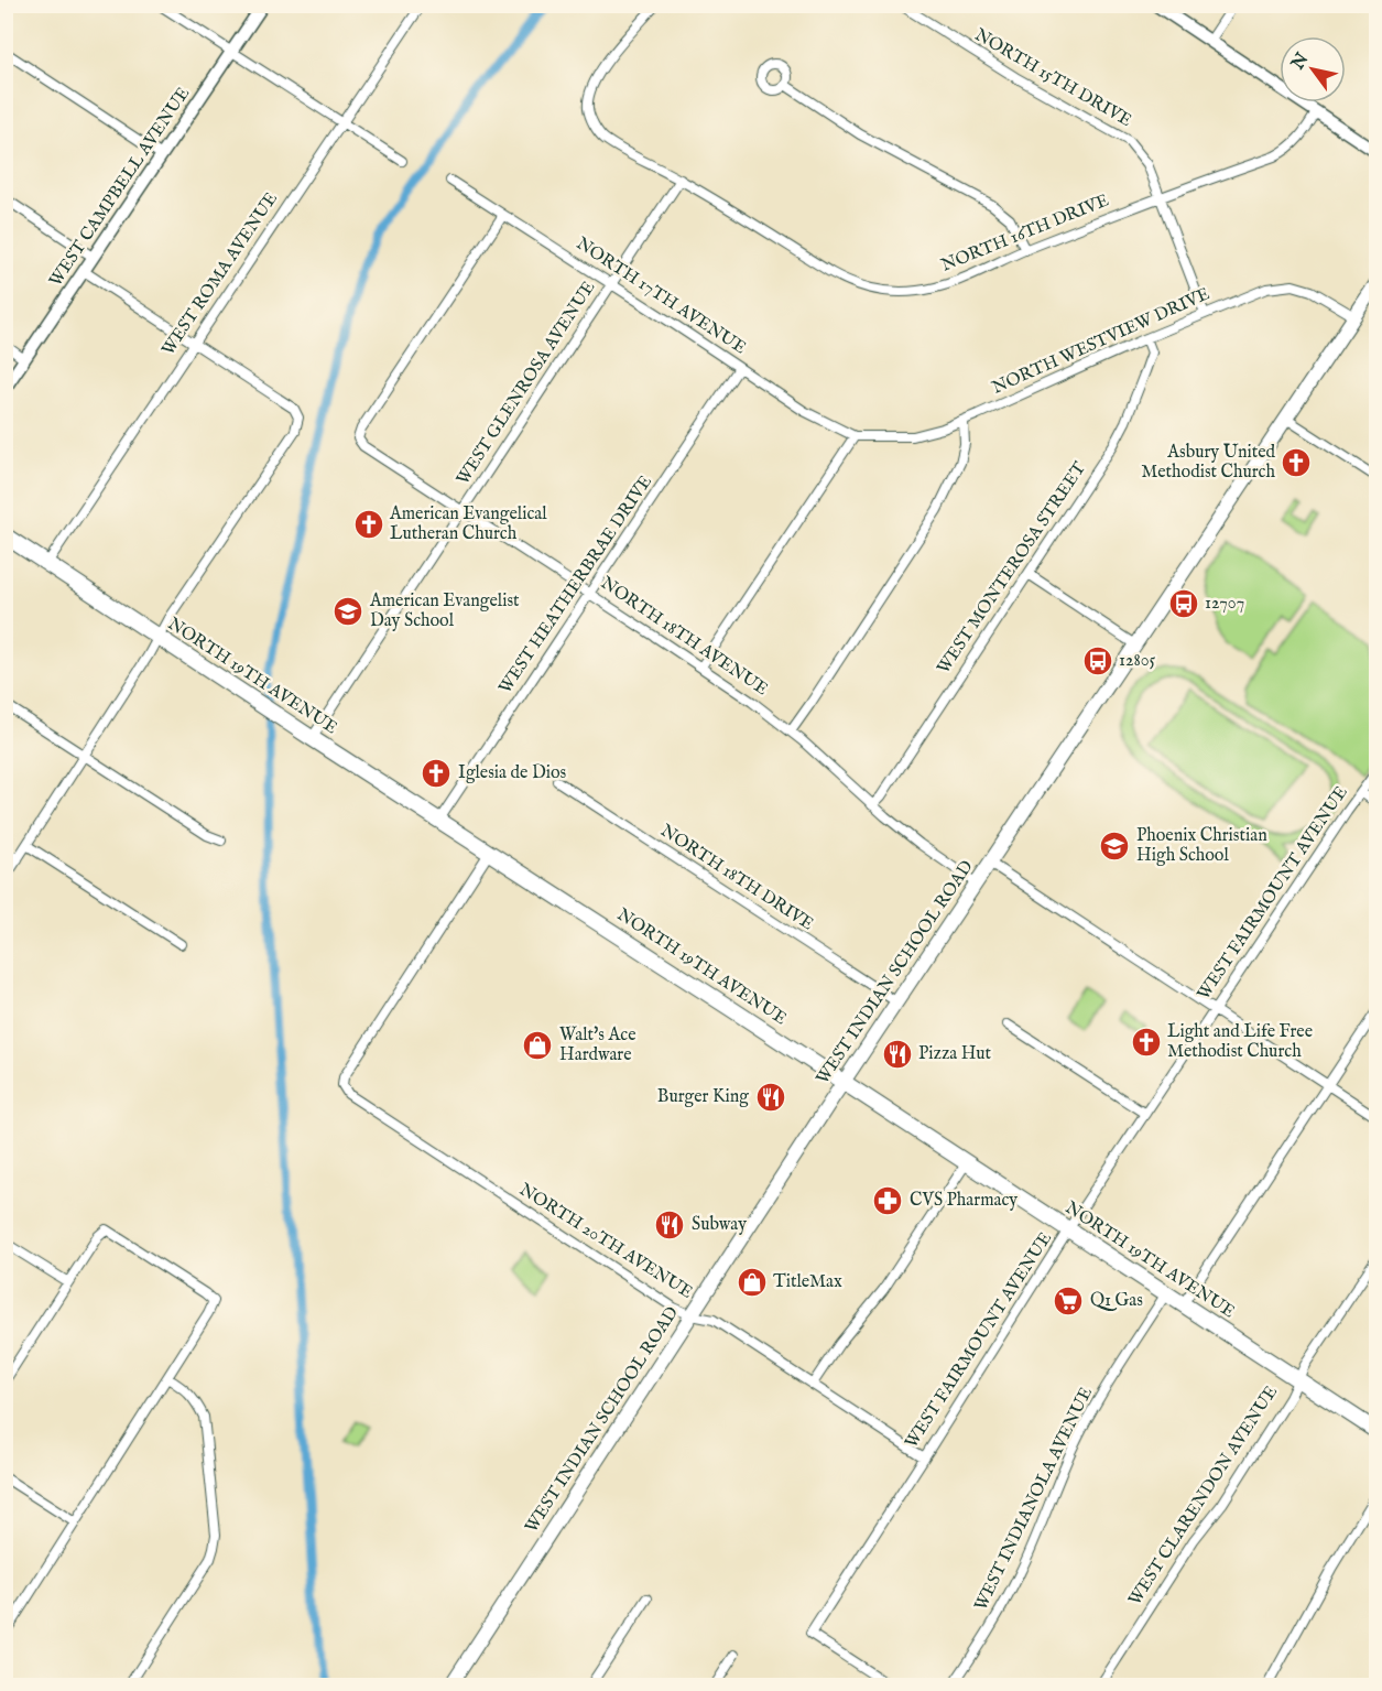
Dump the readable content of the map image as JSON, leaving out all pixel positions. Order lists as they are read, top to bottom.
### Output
{
  "streets": {
    "main road": ["NORTH 19TH AVENUE", "WEST INDIAN SCHOOL ROAD"],
    "street": [
      "NORTH 15TH DRIVE",
      "WEST CAMPBELL AVENUE",
      "NORTH 16TH DRIVE",
      "WEST ROMA AVENUE",
      "NORTH 17TH AVENUE",
      "NORTH WESTVIEW DRIVE",
      "WEST GLENROSA AVENUE",
      "WEST MONTEROSA STREET",
      "WEST HEATHERBRAE DRIVE",
      "NORTH 18TH AVENUE",
      "NORTH 18TH DRIVE",
      "WEST FAIRMOUNT AVENUE",
      "NORTH 20TH AVENUE",
      "WEST CLARENDON AVENUE",
      "WEST INDIANOLA AVENUE"
    ]
  },
  "crossings": [
    ["NORTH 15TH DRIVE", "NORTH 16TH DRIVE"],
    ["NORTH 15TH DRIVE", "NORTH WESTVIEW DRIVE"],
    ["NORTH 16TH DRIVE", "WEST GLENROSA AVENUE"],
    ["WEST ROMA AVENUE", "NORTH 19TH AVENUE"],
    ["NORTH 17TH AVENUE", "NORTH WESTVIEW DRIVE"],
    ["NORTH 17TH AVENUE", "WEST GLENROSA AVENUE"],
    ["NORTH 17TH AVENUE", "WEST HEATHERBRAE DRIVE"],
    ["NORTH 17TH AVENUE", "NORTH 18TH AVENUE"],
    ["NORTH WESTVIEW DRIVE", "WEST MONTEROSA STREET"],
    ["NORTH WESTVIEW DRIVE", "WEST INDIAN SCHOOL ROAD"],
    ["WEST GLENROSA AVENUE", "NORTH 18TH AVENUE"],
    ["WEST GLENROSA AVENUE", "NORTH 19TH AVENUE"],
    ["WEST MONTEROSA STREET", "NORTH 18TH AVENUE"],
    ["WEST HEATHERBRAE DRIVE", "NORTH 18TH AVENUE"],
    ["WEST HEATHERBRAE DRIVE", "NORTH 19TH AVENUE"],
    ["NORTH 18TH AVENUE", "WEST INDIAN SCHOOL ROAD"],
    ["NORTH 19TH AVENUE", "WEST FAIRMOUNT AVENUE"],
    ["NORTH 19TH AVENUE", "WEST INDIAN SCHOOL ROAD"],
    ["NORTH 19TH AVENUE", "NORTH 20TH AVENUE"],
    ["NORTH 19TH AVENUE", "WEST CLARENDON AVENUE"],
    ["NORTH 19TH AVENUE", "WEST INDIANOLA AVENUE"],
    ["NORTH 18TH DRIVE", "WEST INDIAN SCHOOL ROAD"],
    ["WEST FAIRMOUNT AVENUE", "NORTH 20TH AVENUE"],
    ["WEST INDIAN SCHOOL ROAD", "NORTH 20TH AVENUE"]
  ],
  "places": {
    "church": [
      "Asbury United Methodist Church",
      "American Evangelical Lutheran Church",
      "Iglesia de Dios",
      "Light and Life Free Methodist Church"
    ],
    "bus stop": ["12707", "12805"],
    "school or university": ["American Evangelist Day School", "Phoenix Christian High School"],
    "shop": ["Walt's Ace Hardware", "TitleMax"],
    "restaurant": ["Pizza Hut", "Burger King", "Subway"],
    "pharmacy": ["CVS Pharmacy"],
    "supermarket": ["Q1 Gas"]
  },
  "north": "top left"
}
